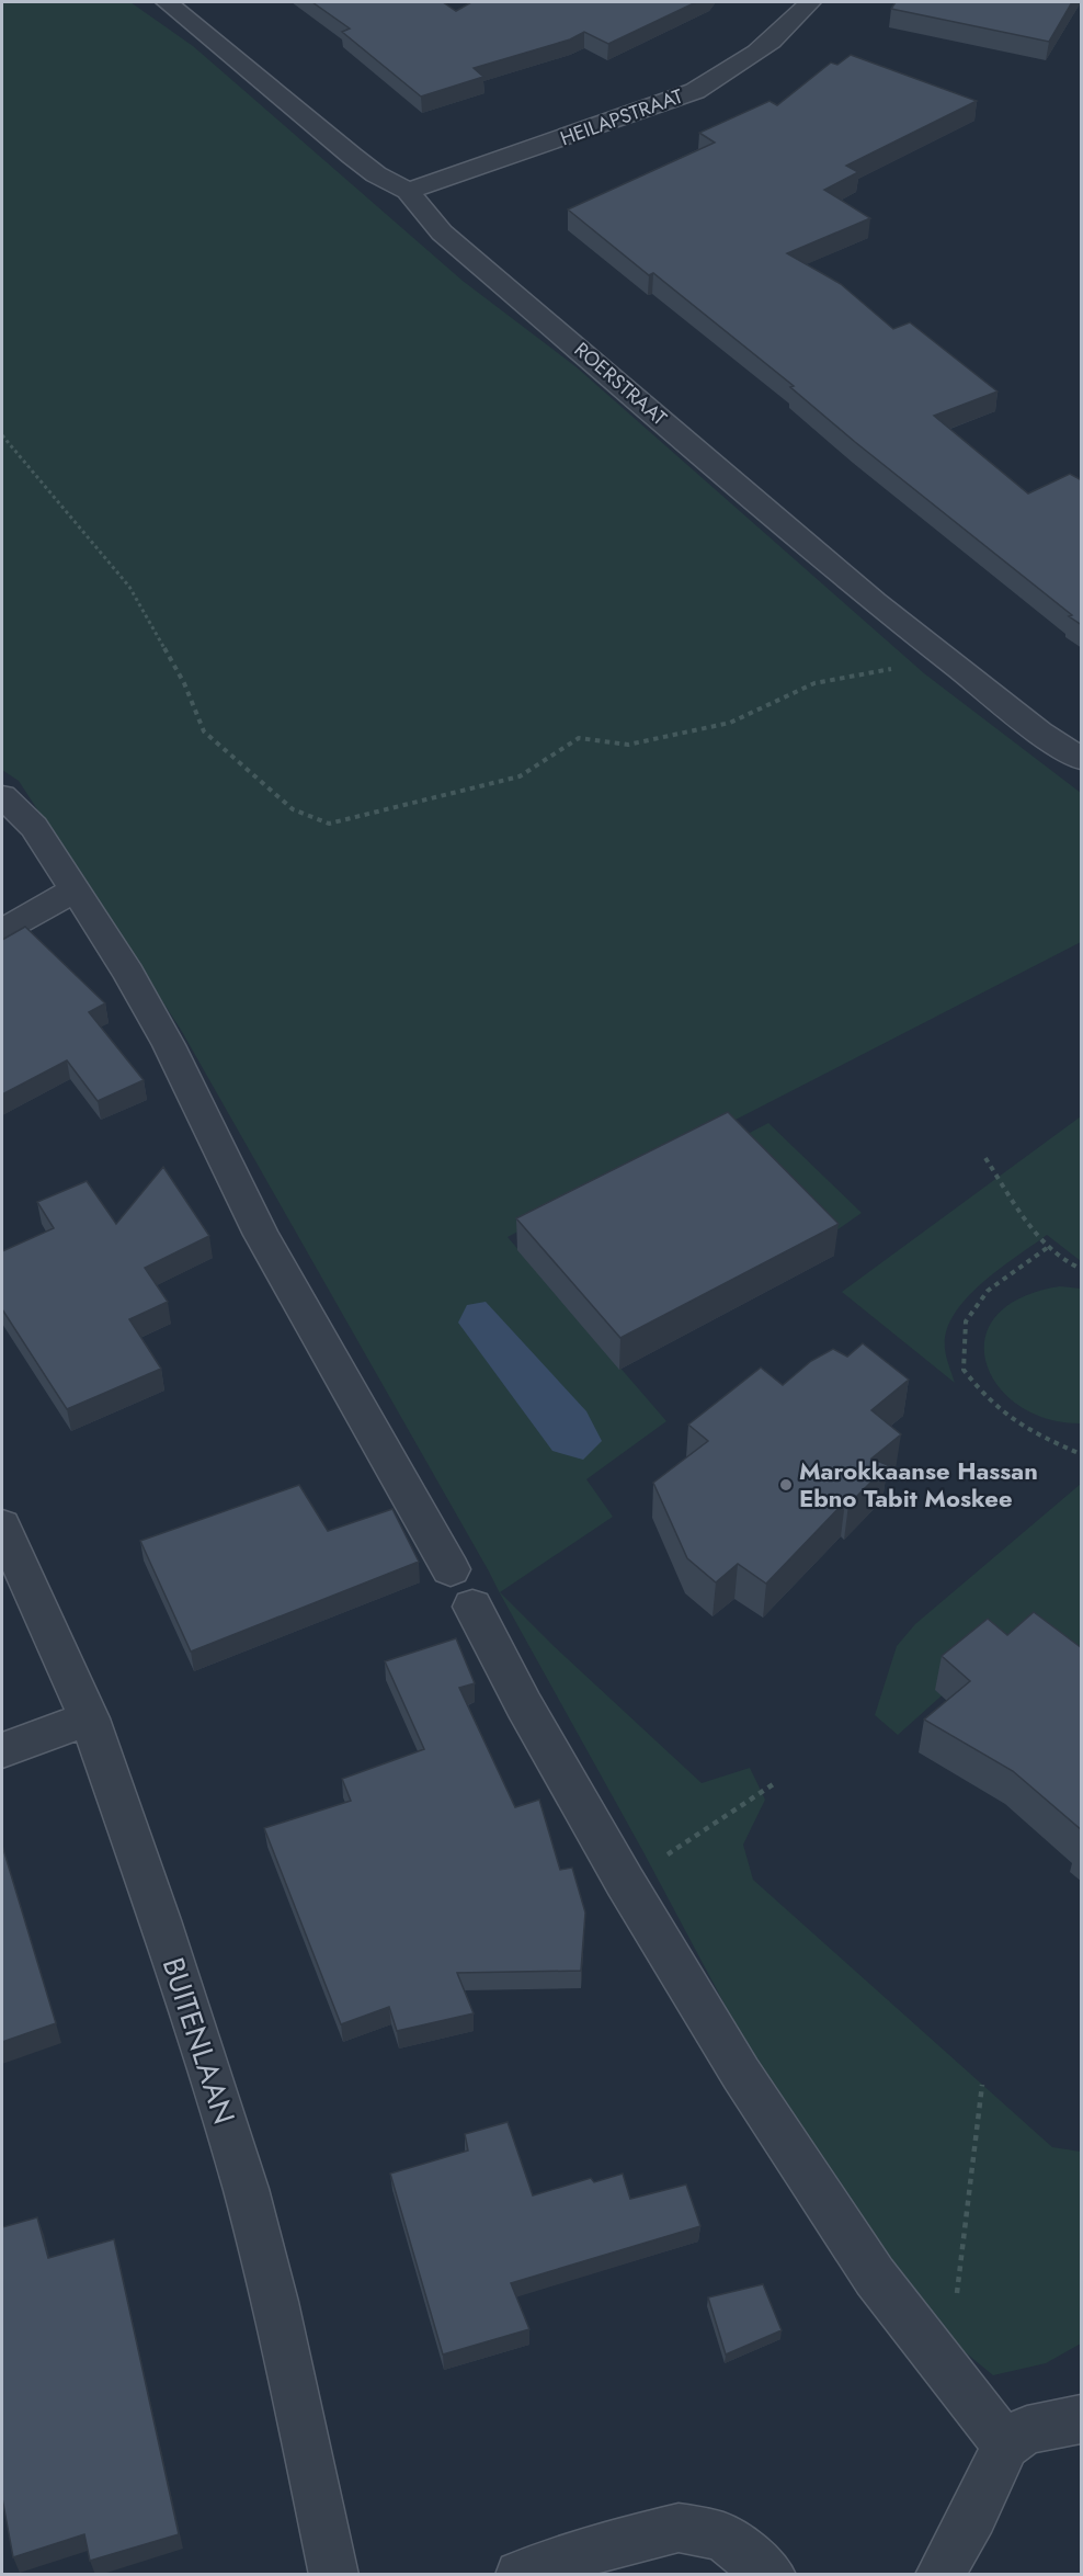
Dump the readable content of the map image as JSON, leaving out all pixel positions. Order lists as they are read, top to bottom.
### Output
{
  "streets": {
    "street": ["HEILAPSTRAAT", "ROERSTRAAT", "BUITENLAAN"]
  },
  "crossings": [
    ["HEILAPSTRAAT", "ROERSTRAAT"]
  ],
  "places": ["Marokkaanse Hassan Ebno Tabit Moskee"]
}
